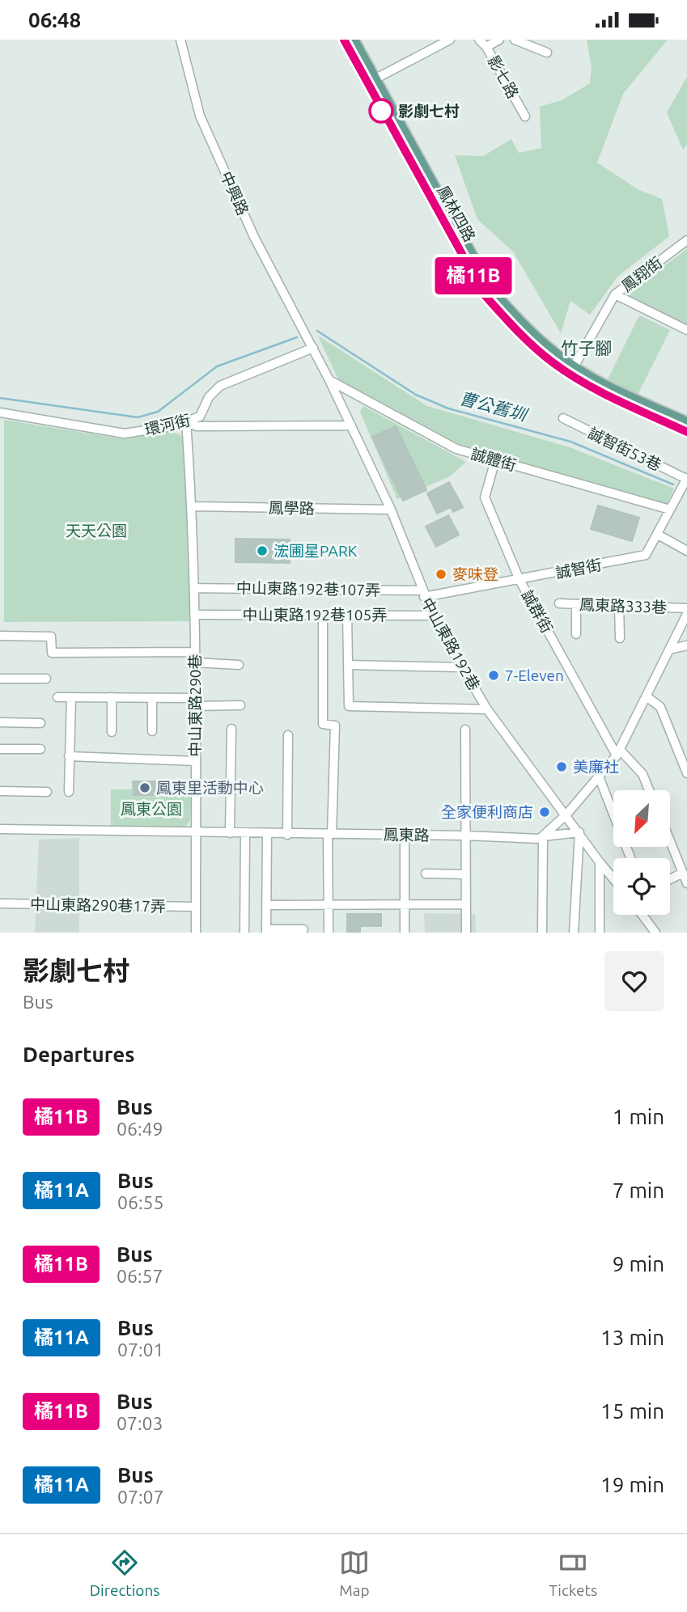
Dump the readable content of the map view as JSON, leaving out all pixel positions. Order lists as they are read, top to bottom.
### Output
{
  "streets": {
    "main road": ["鳳林四路"],
    "street": [
      "影七路",
      "中興路",
      "鳳翔街",
      "環河街",
      "誠智街53巷",
      "誠體街",
      "鳳學路",
      "誠智街",
      "中山東路192巷107弄",
      "鳳東路333巷",
      "誠群街",
      "中山東路192巷105弄",
      "中山東路192巷",
      "中山東路290巷",
      "鳳東路",
      "中山東路290巷17弄"
    ]
  },
  "crossings": [
    ["中興路", "環河街"],
    ["中興路", "中山東路192巷"],
    ["鳳林四路", "鳳翔街"],
    ["環河街", "中山東路192巷"],
    ["環河街", "中山東路290巷"],
    ["誠智街53巷", "誠智街"],
    ["誠體街", "誠智街"],
    ["誠體街", "誠群街"],
    ["誠體街", "中山東路192巷"],
    ["鳳學路", "中山東路192巷"],
    ["鳳學路", "中山東路290巷"],
    ["誠智街", "中山東路192巷107弄"],
    ["誠智街", "誠群街"],
    ["誠智街", "中山東路192巷"],
    ["中山東路192巷107弄", "中山東路192巷"],
    ["中山東路192巷107弄", "中山東路290巷"],
    ["中山東路192巷105弄", "中山東路192巷"],
    ["中山東路192巷105弄", "中山東路290巷"],
    ["中山東路192巷", "鳳東路"],
    ["中山東路290巷", "鳳東路"],
    ["中山東路290巷", "中山東路290巷17弄"]
  ],
  "districts": ["竹子腳"],
  "water": ["曹公舊圳"],
  "parks": ["天天公園", "鳳東公園"],
  "places": [
    "影劇七村",
    "浤圃星PARK",
    "麥味登",
    "7-Eleven",
    "美廉社",
    "鳳東里活動中心",
    "全家便利商店"
  ],
  "lines": ["bus line 橘11B"],
  "north": "bottom left",
  "page": {
    "status": "06:48",
    "on_map": "橘11B",
    "heading": [
      ["影劇七村", "Bus"],
      "Departures"
    ],
    "list": [
      {
        "mark": "橘11B",
        "name": "Bus",
        "note": "06:49",
        "value": "1 min"
      },
      {
        "mark": "橘11A",
        "name": "Bus",
        "note": "06:55",
        "value": "7 min"
      },
      {
        "mark": "橘11B",
        "name": "Bus",
        "note": "06:57",
        "value": "9 min"
      },
      {
        "mark": "橘11A",
        "name": "Bus",
        "note": "07:01",
        "value": "13 min"
      },
      {
        "mark": "橘11B",
        "name": "Bus",
        "note": "07:03",
        "value": "15 min"
      },
      {
        "mark": "橘11A",
        "name": "Bus",
        "note": "07:07",
        "value": "19 min"
      }
    ],
    "tabs": ["Directions", "Map", "Tickets"]
  }
}
